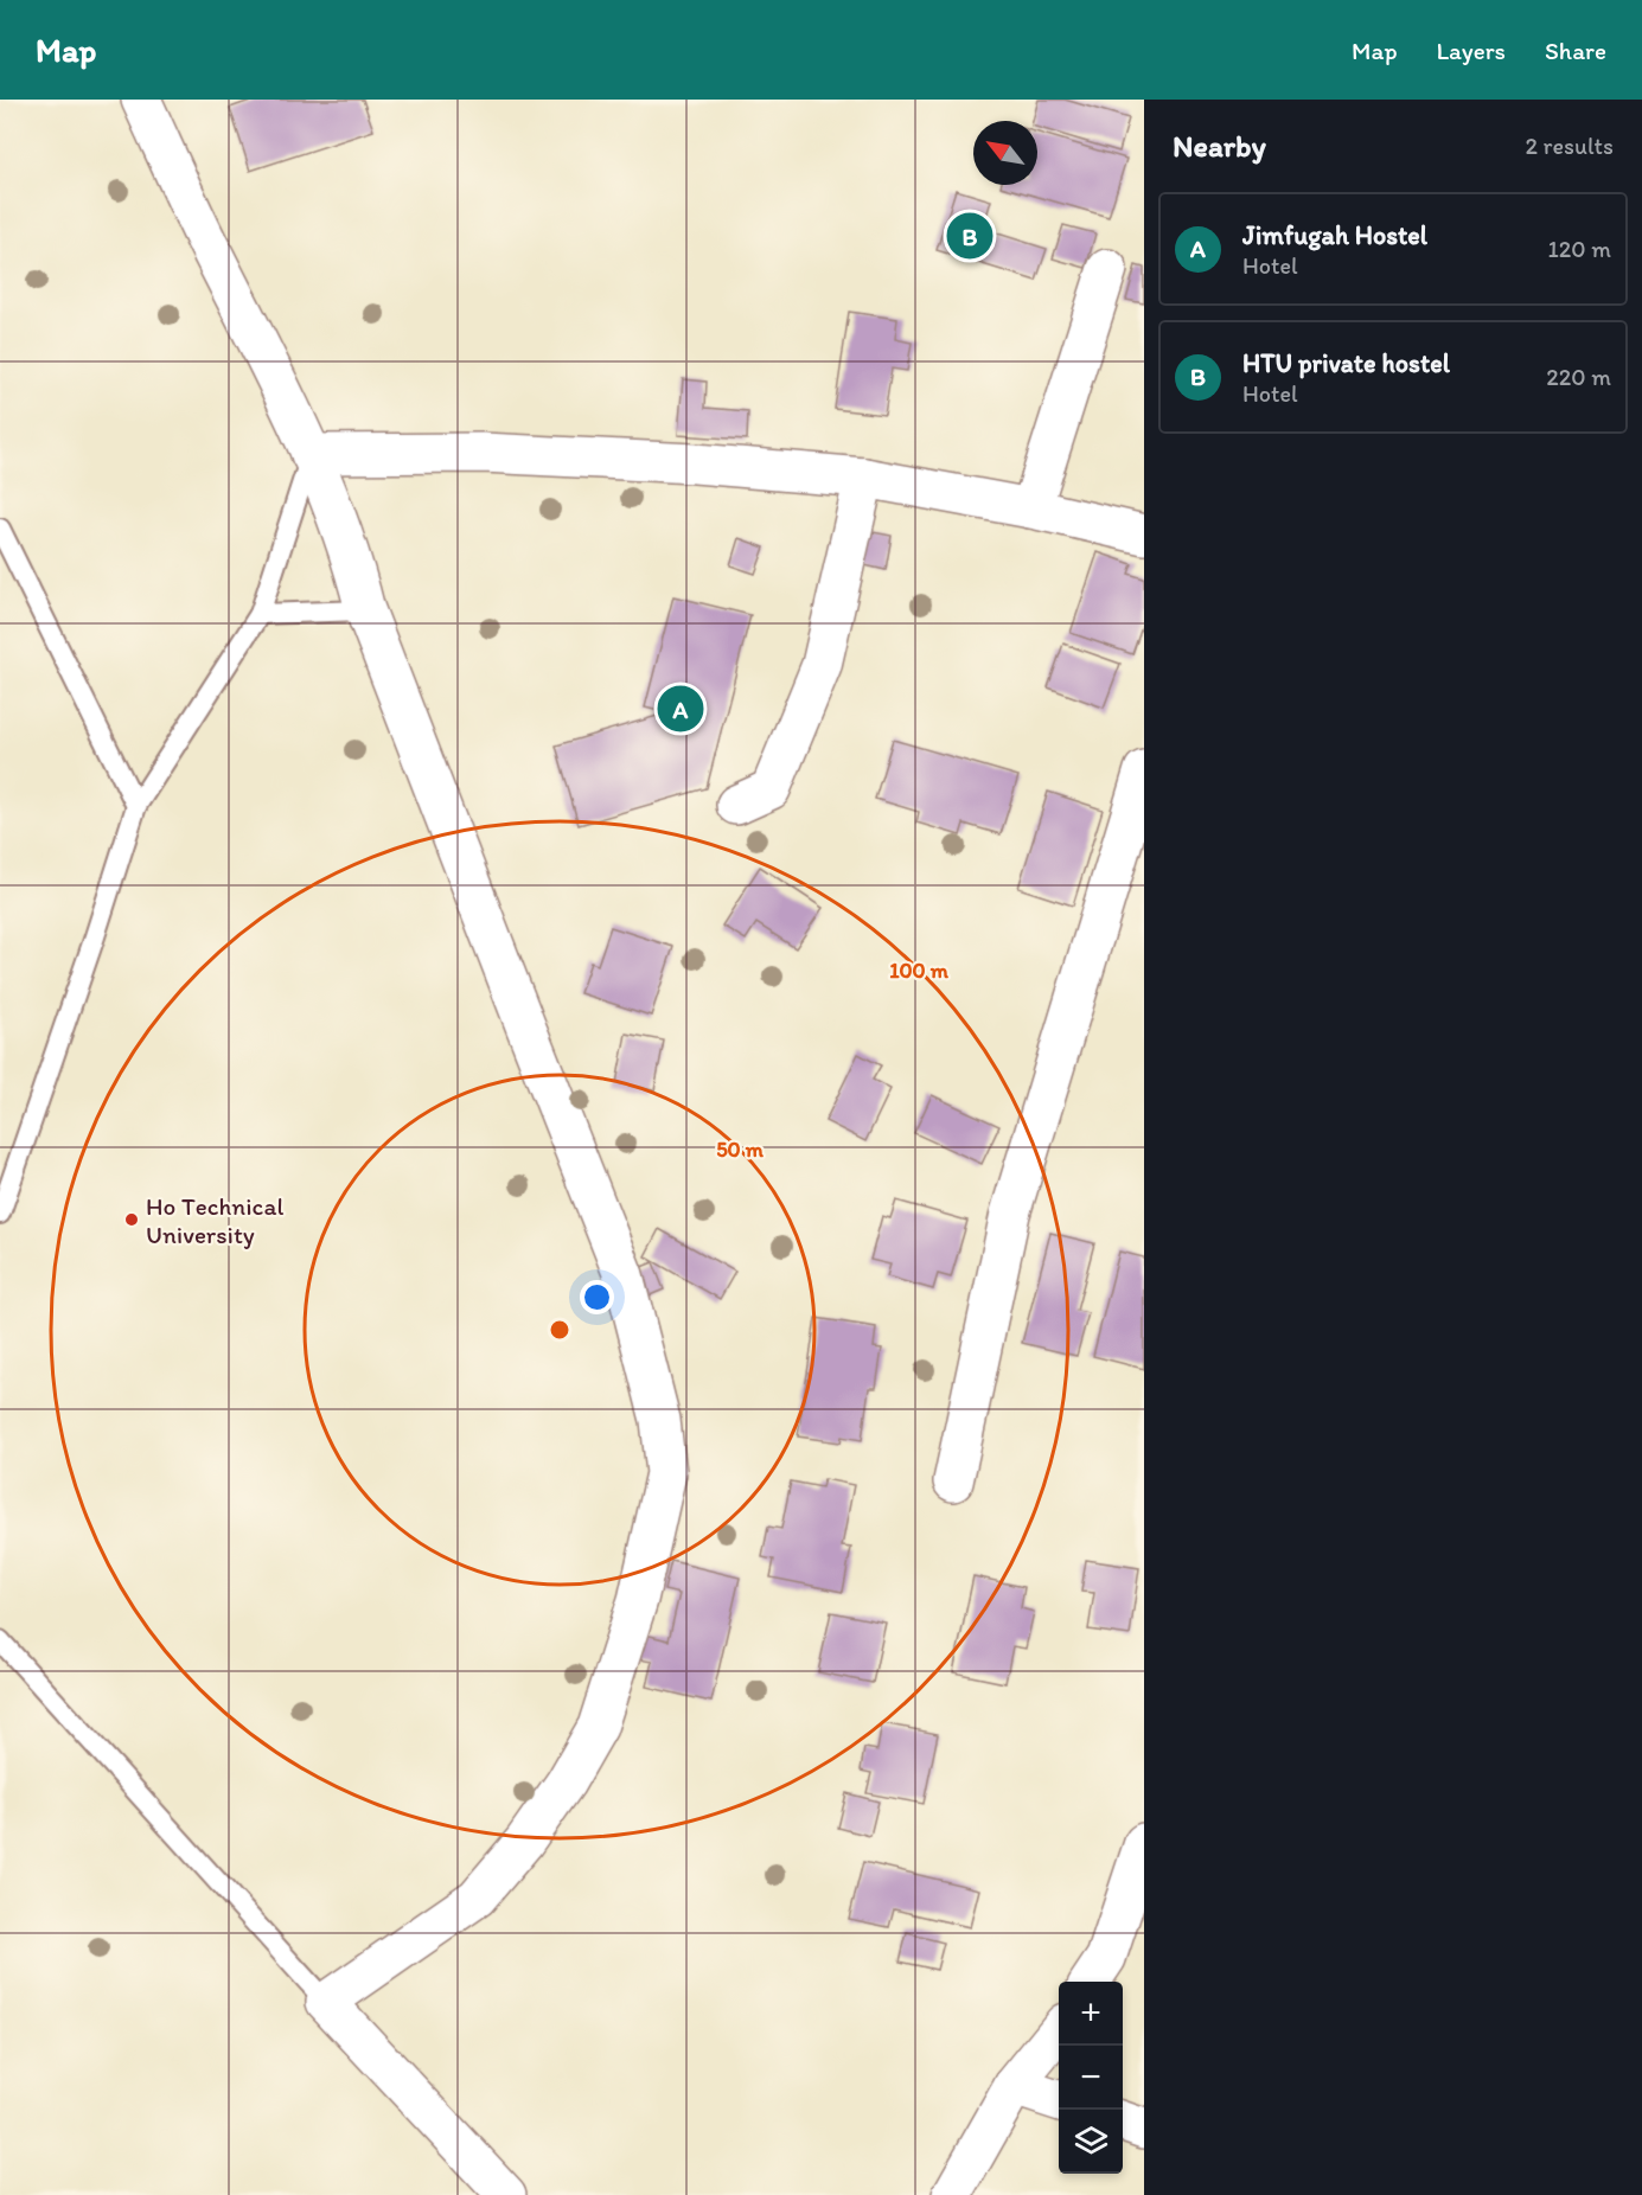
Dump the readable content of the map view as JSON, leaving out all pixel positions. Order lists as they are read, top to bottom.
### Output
{
  "places": ["Ho Technical University"],
  "north": "top left",
  "page": {
    "header": "Map",
    "nav": ["Map", "Layers", "Share"],
    "heading": ["Nearby", "2 results"],
    "list": [
      {
        "mark": "A",
        "name": "Jimfugah Hostel",
        "note": "Hotel",
        "value": "120 m"
      },
      {
        "mark": "B",
        "name": "HTU private hostel",
        "note": "Hotel",
        "value": "220 m"
      }
    ],
    "pins": ["B", "A"],
    "map_buttons": ["+", "−"]
  },
  "rings": ["100 m", "50 m"]
}
